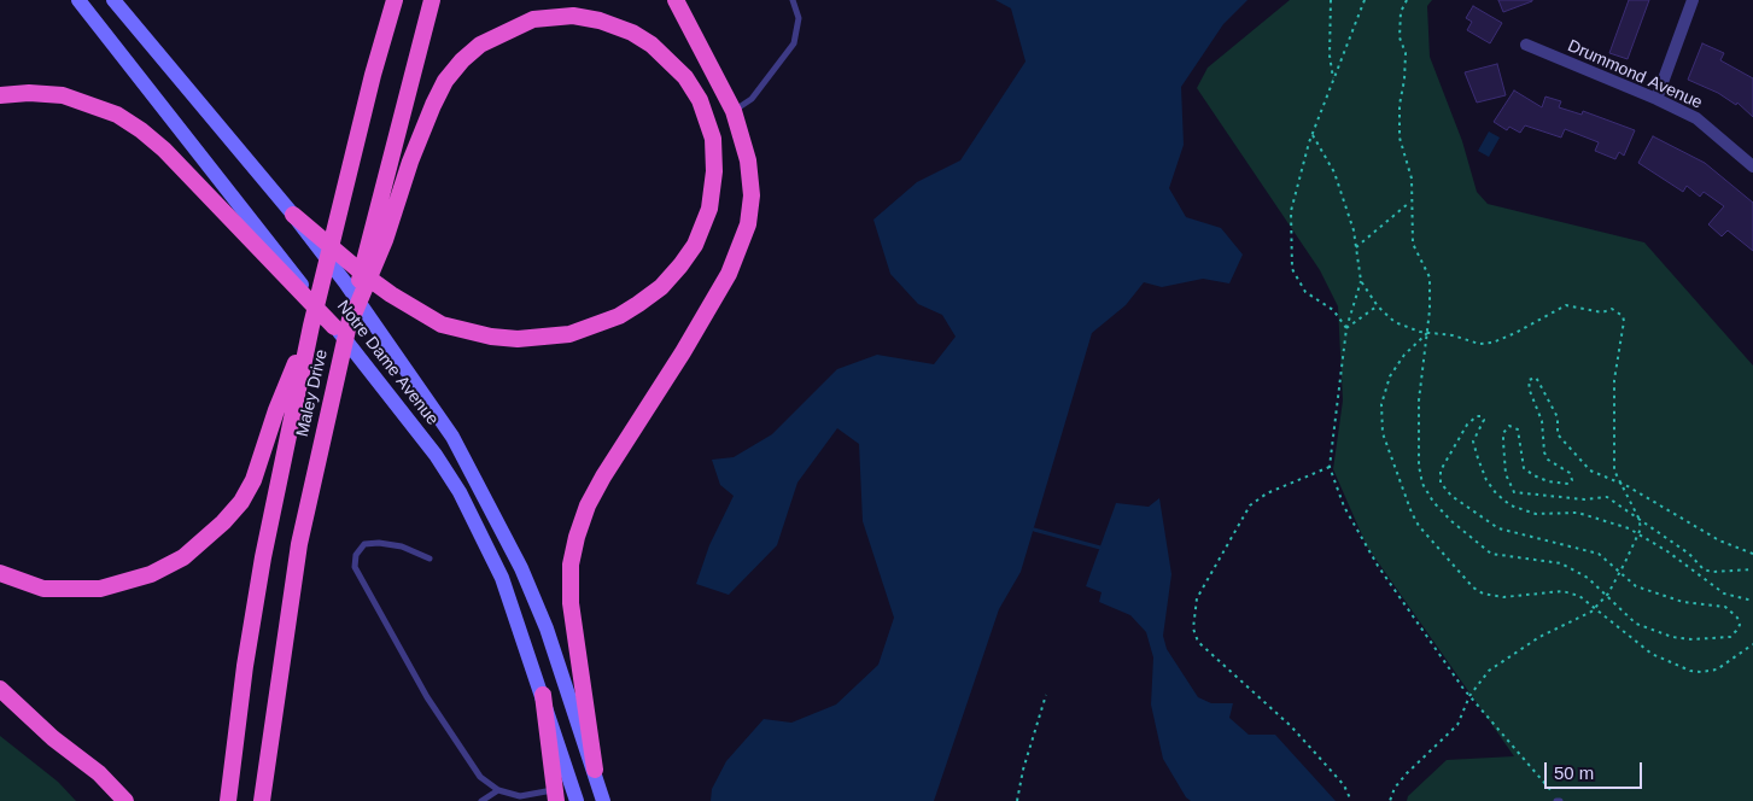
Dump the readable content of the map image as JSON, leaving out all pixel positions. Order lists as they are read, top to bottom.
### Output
{
  "streets": {
    "highway": ["Maley Drive"],
    "main road": ["Notre Dame Avenue"],
    "street": ["Drummond Avenue"]
  },
  "crossings": [
    ["Notre Dame Avenue", "Maley Drive"]
  ],
  "scale_bar": "50 m"
}
